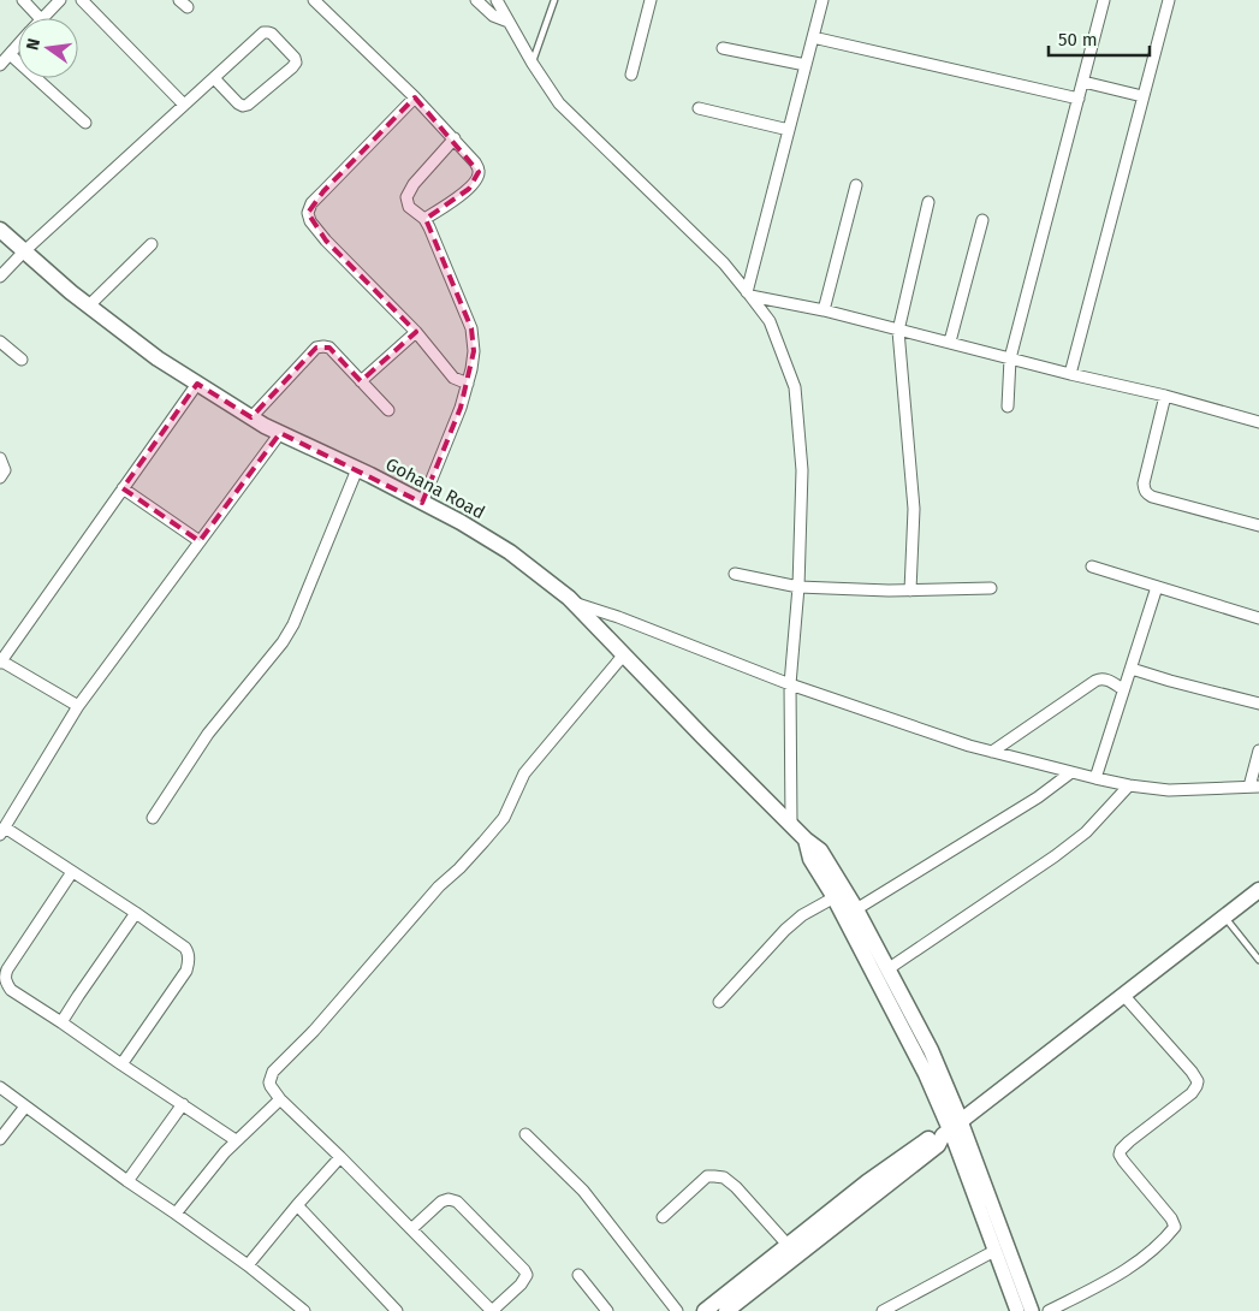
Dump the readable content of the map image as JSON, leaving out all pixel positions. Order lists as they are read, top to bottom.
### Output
{
  "streets": {
    "main road": ["Gohana Road"]
  },
  "scale_bar": "50 m",
  "north": "left"
}
